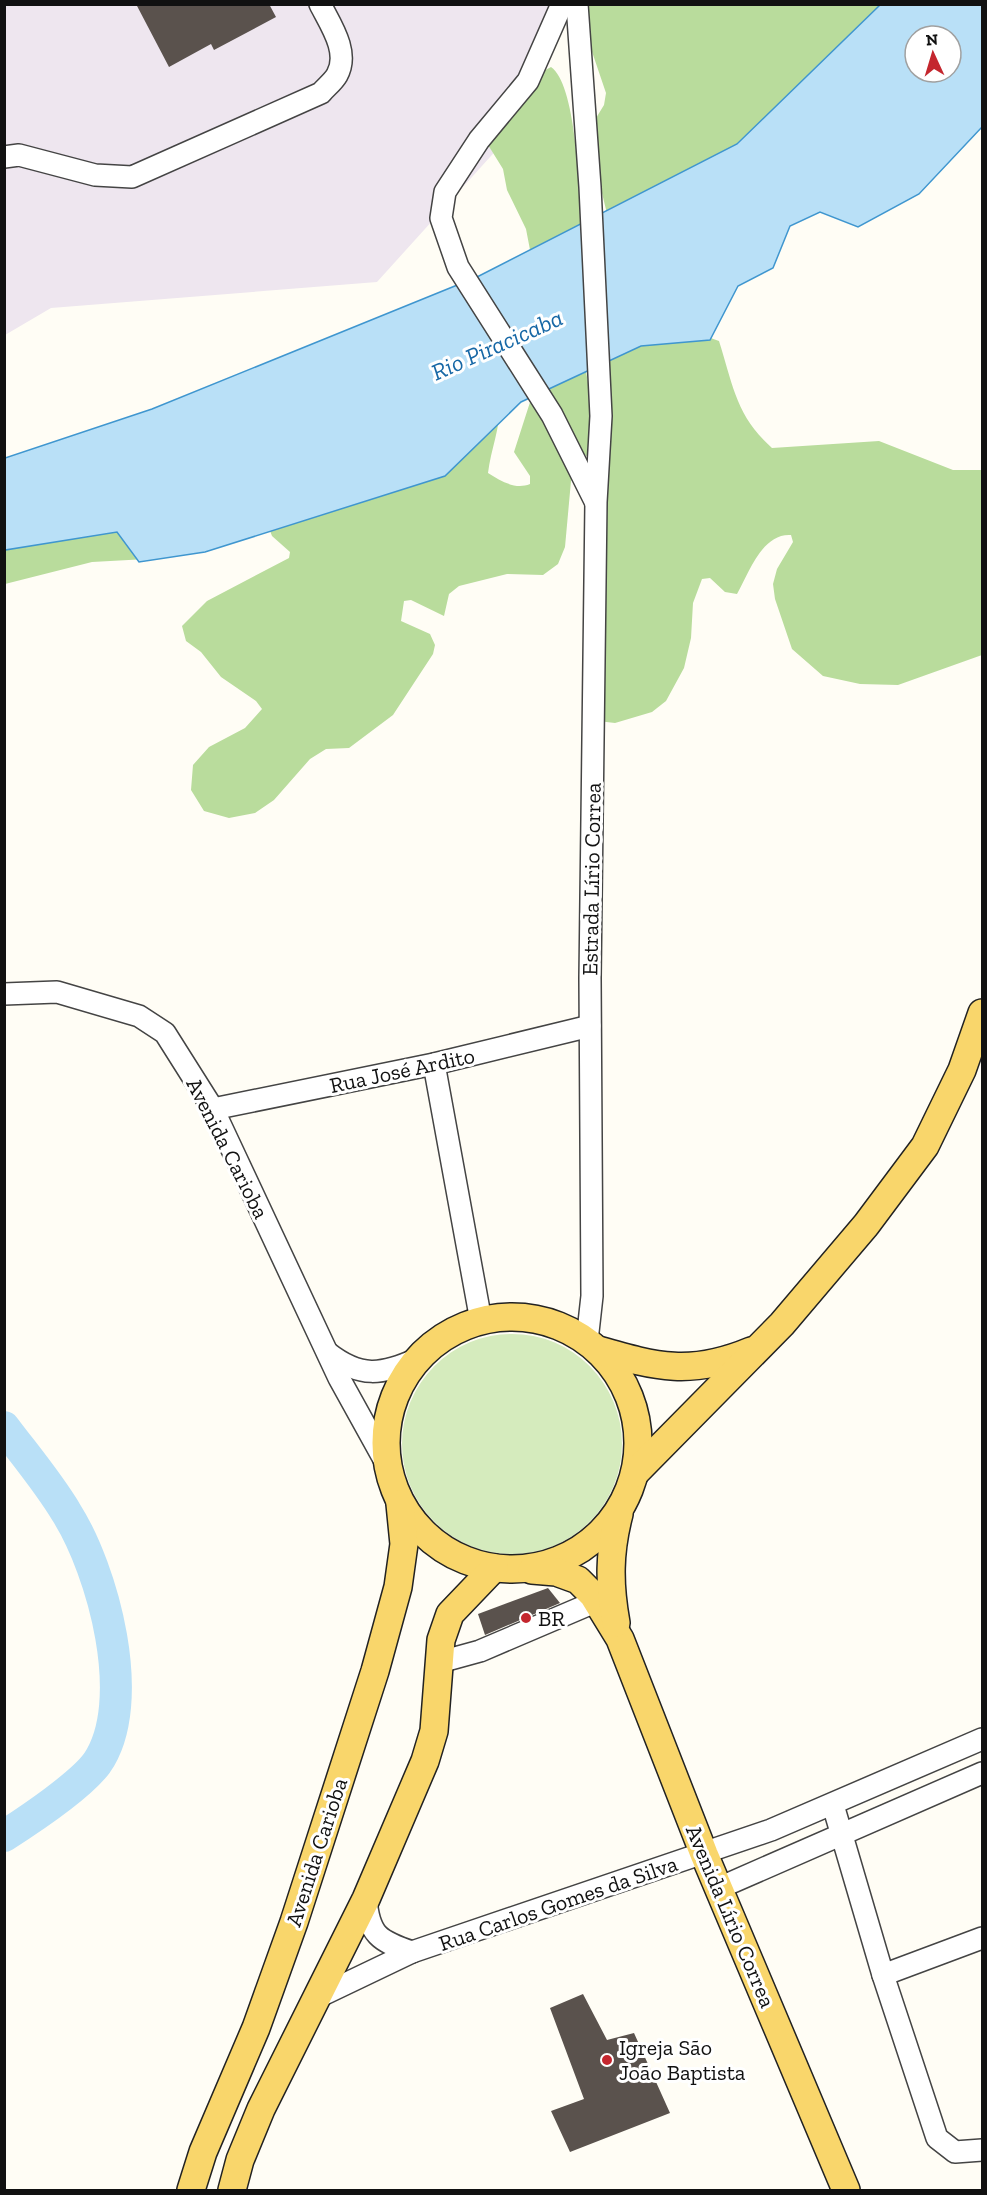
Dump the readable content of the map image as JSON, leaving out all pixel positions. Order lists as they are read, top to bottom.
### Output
{
  "streets": {
    "main road": ["Avenida Carioba", "Avenida Lírio Correa"],
    "street": ["Estrada Lírio Correa", "Rua José Ardito", "Rua Carlos Gomes da Silva"]
  },
  "crossings": [
    ["Estrada Lírio Correa", "Rua José Ardito"],
    ["Rua José Ardito", "Avenida Carioba"],
    ["Rua Carlos Gomes da Silva", "Avenida Lírio Correa"]
  ],
  "water": ["Rio Piracicaba"],
  "places": ["BR", "Igreja São João Baptista"],
  "north": "top"
}
